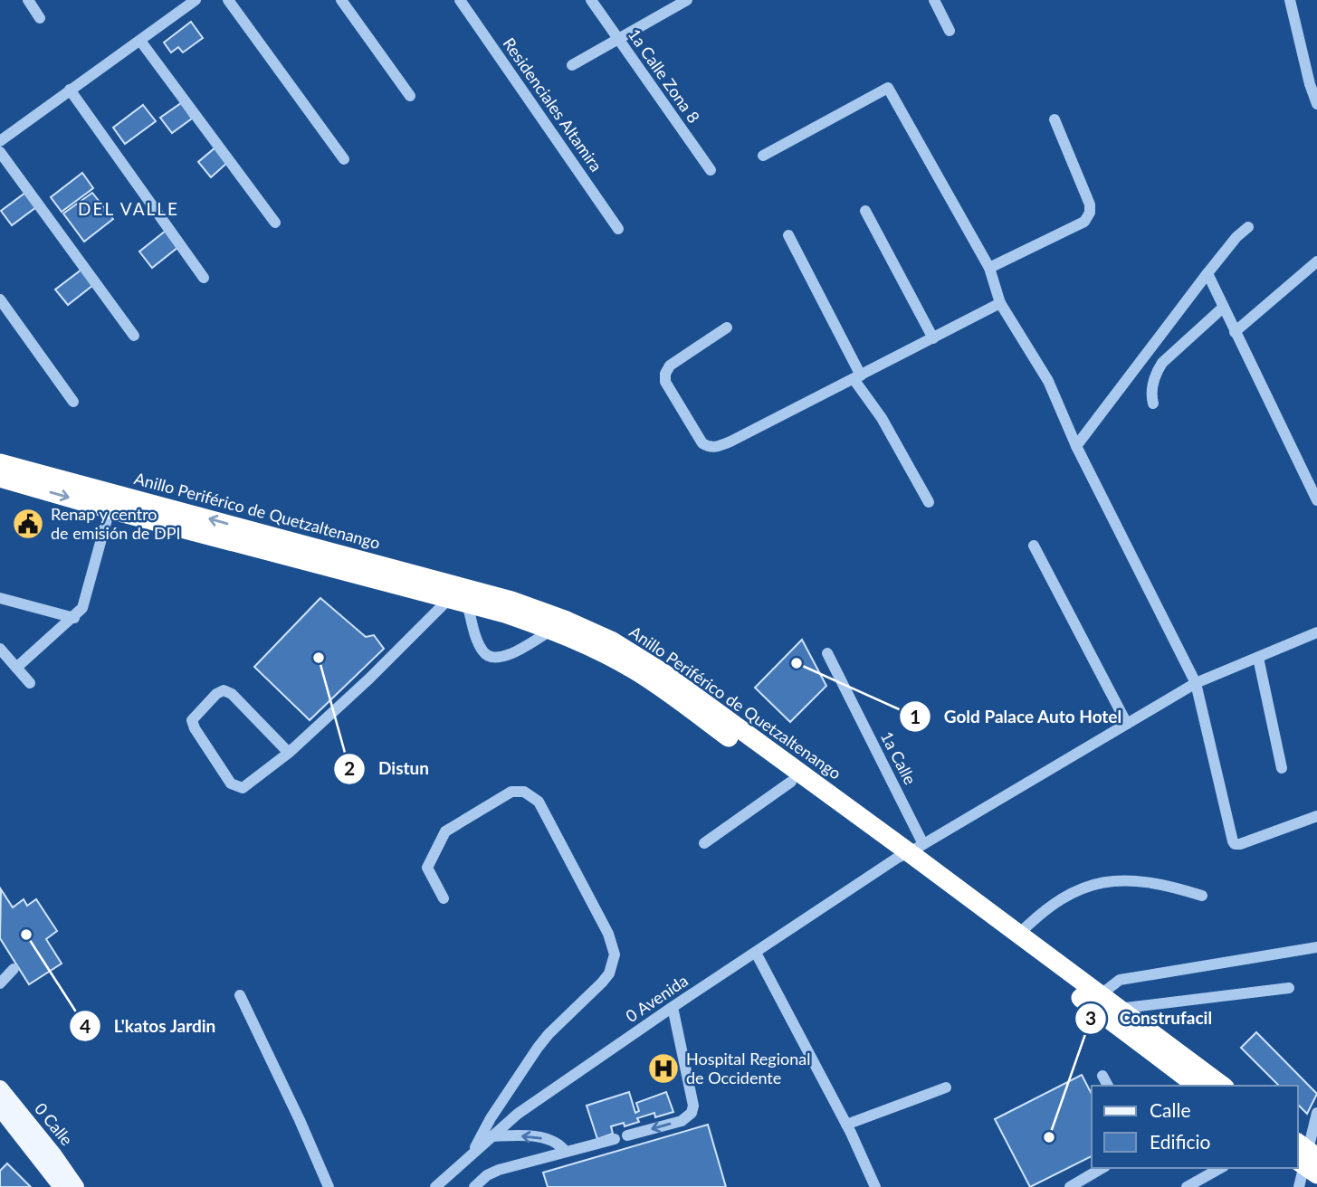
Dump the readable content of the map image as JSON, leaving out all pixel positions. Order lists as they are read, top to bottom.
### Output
{
  "streets": {
    "highway": ["Anillo Periférico de Quetzaltenango"],
    "main road": ["0 Calle"],
    "street": [
      "1a Calle Zona 8",
      "Residenciales Altamira",
      "1a Calle",
      "0 Avenida"
    ]
  },
  "crossings": [
    ["Anillo Periférico de Quetzaltenango", "1a Calle"],
    ["Anillo Periférico de Quetzaltenango", "0 Avenida"],
    ["1a Calle", "0 Avenida"]
  ],
  "districts": ["DEL VALLE"],
  "places": {
    "public building": ["Renap y centro de emisión de DPI"],
    "other": [
      "Distun",
      "Gold Palace Auto Hotel",
      "L'katos Jardin",
      "Construfacil"
    ],
    "hospital": ["Hospital Regional de Occidente"]
  },
  "legend": ["Calle", "Edificio"]
}
